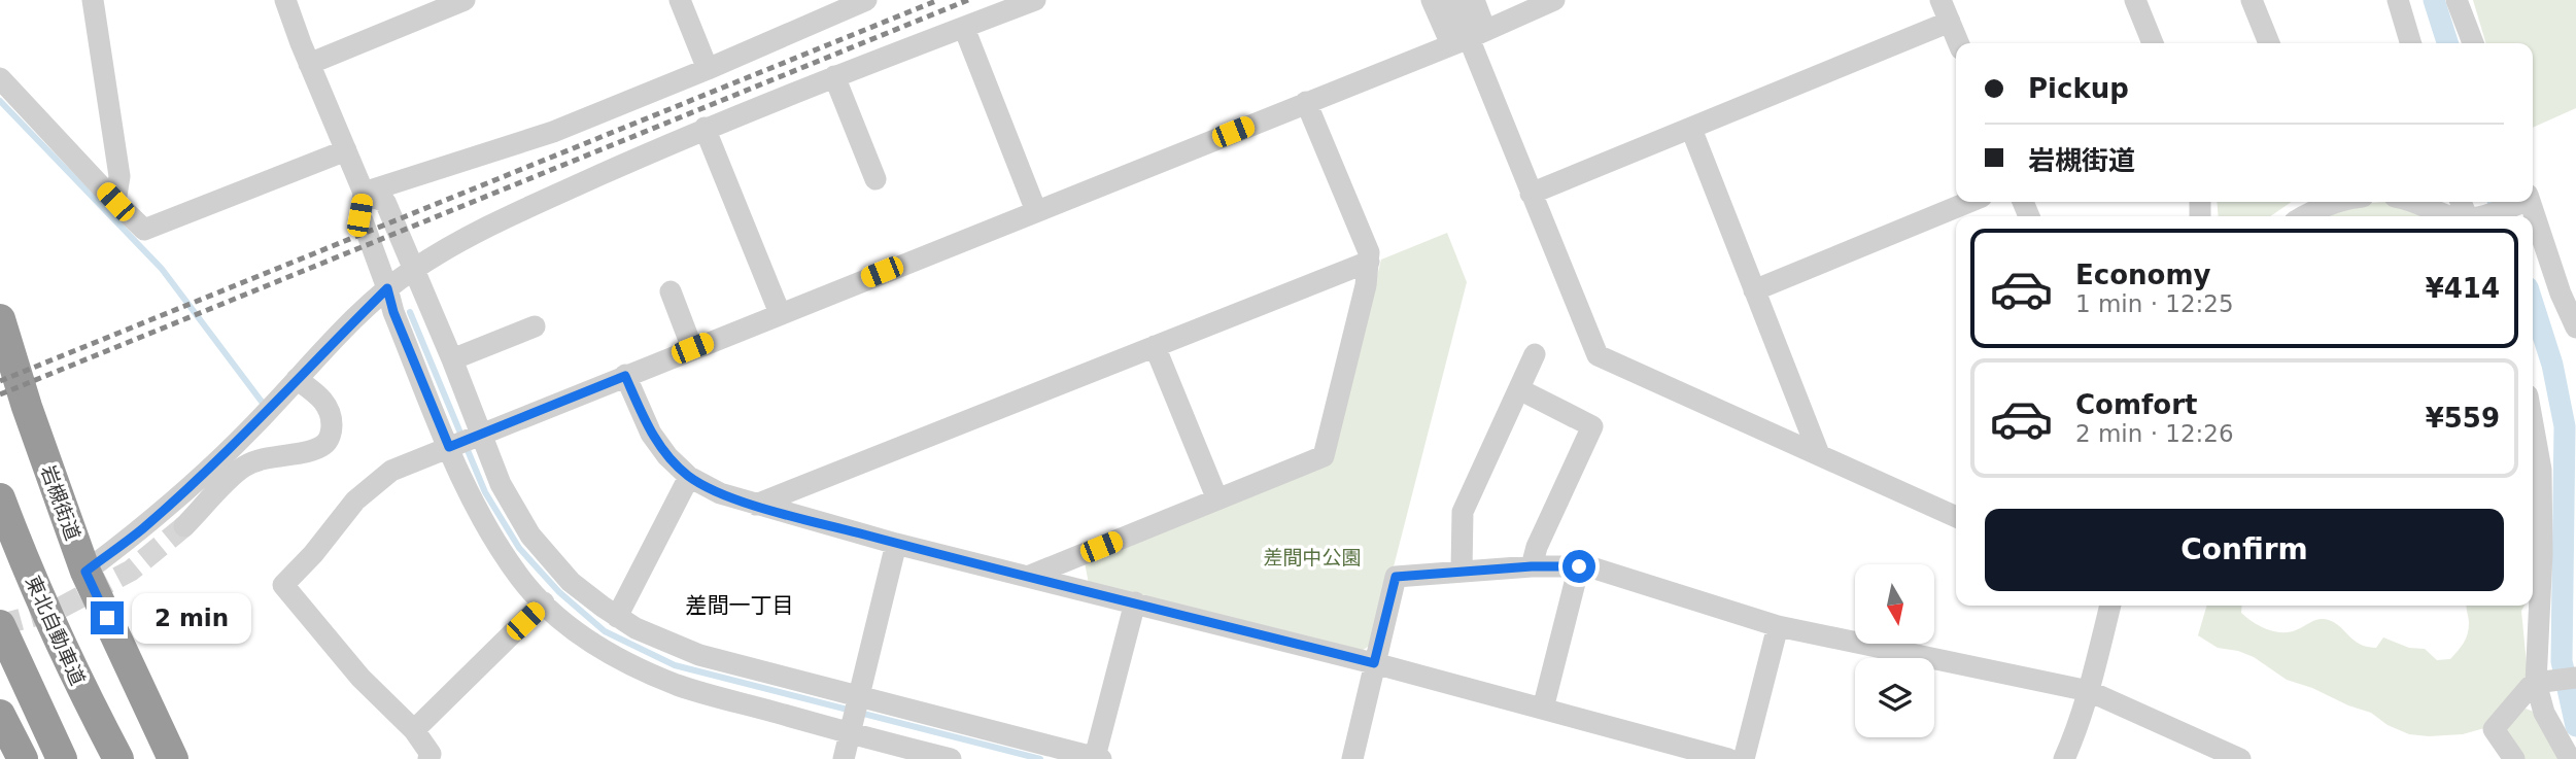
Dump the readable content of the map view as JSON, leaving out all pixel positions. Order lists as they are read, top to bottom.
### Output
{
  "streets": {
    "highway": ["岩槻街道", "東北自動車道"]
  },
  "districts": ["差間一丁目"],
  "parks": ["差間中公園"],
  "north": "bottom",
  "page": {
    "banner": ["Pickup", "岩槻街道"],
    "list": [
      {
        "name": "Economy",
        "note": "1 min · 12:25",
        "value": "¥414"
      },
      {
        "name": "Comfort",
        "note": "2 min · 12:26",
        "value": "¥559"
      }
    ],
    "buttons": "Confirm",
    "bubble": "2 min"
  }
}
